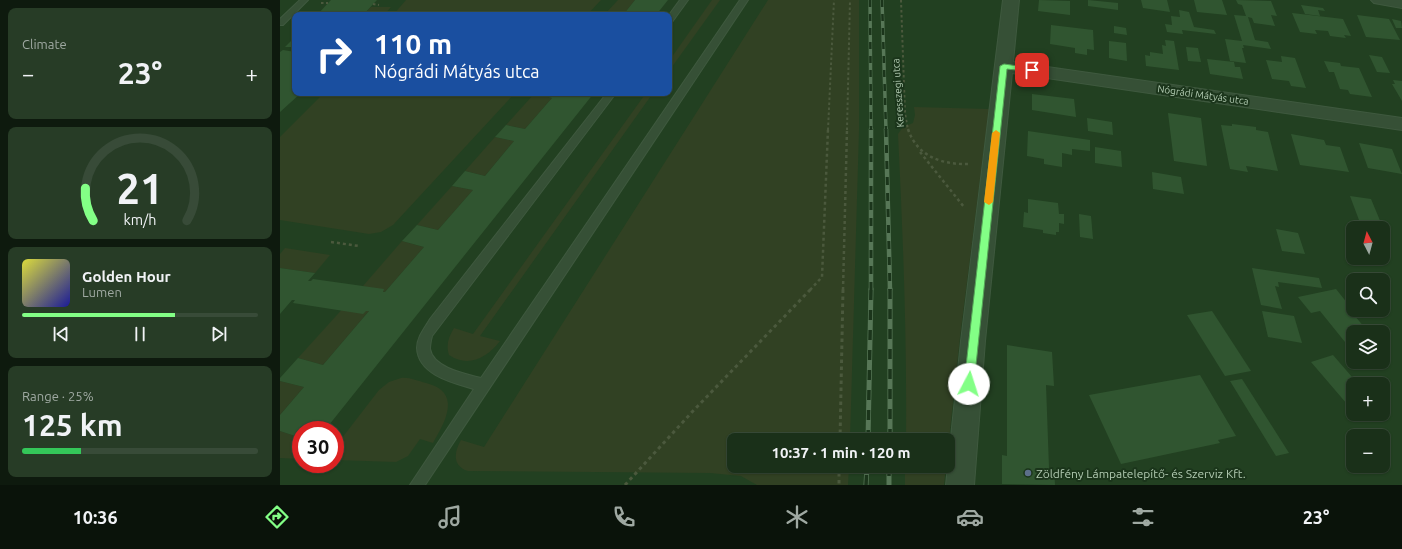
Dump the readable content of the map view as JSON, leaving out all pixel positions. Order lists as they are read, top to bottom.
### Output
{
  "streets": {
    "street": ["Nógrádi Mátyás utca"],
    "path": ["Keresszegi utca"]
  },
  "places": ["Zöldfény Lámpatelepítő- és Szerviz Kft."],
  "north": "top",
  "page": {
    "tile": [
      "Climate",
      ["Range · 25%", "125 km"]
    ],
    "turn": ["110 m", "Nógrádi Mátyás utca"],
    "heat": ["−", "23°", "+"],
    "map_buttons": ["+", "−"],
    "song": ["Golden Hour", "Lumen"],
    "limit": "30",
    "trip": "10:37 · 1 min · 120 m",
    "tabs": ["10:36", "23°"],
    "gauge": ["21", "km/h"]
  }
}
